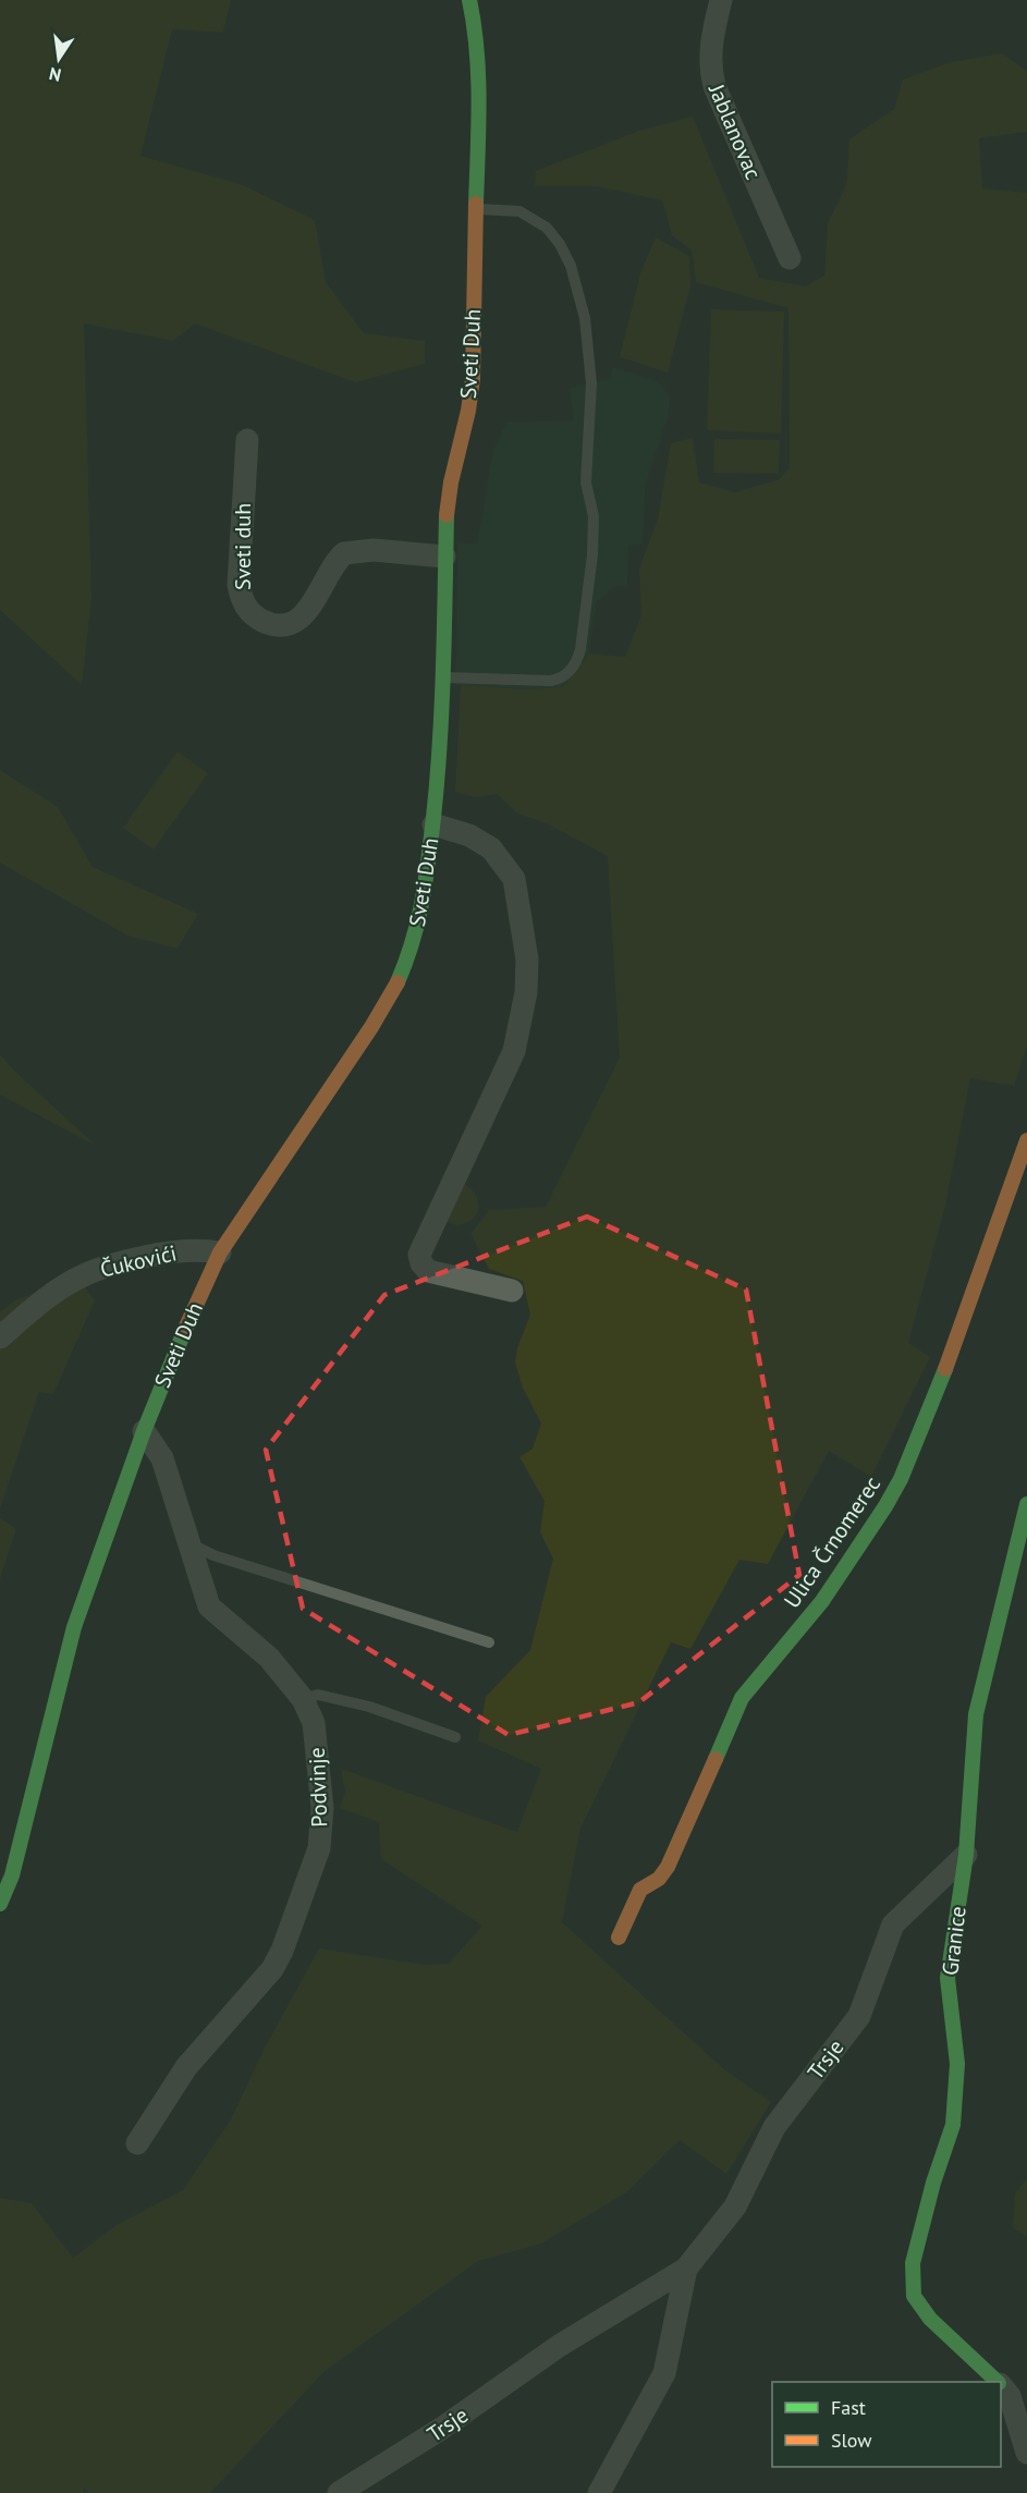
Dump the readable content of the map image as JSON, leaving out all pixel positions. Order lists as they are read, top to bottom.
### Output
{
  "streets": {
    "main road": ["Sveti Duh", "Ulica Črnomerec", "Granice"],
    "street": [
      "Jablanovac",
      "Sveti duh",
      "Čukovići",
      "Podvinje",
      "Trsje"
    ]
  },
  "crossings": [
    ["Sveti Duh", "Sveti duh"],
    ["Sveti Duh", "Čukovići"],
    ["Sveti Duh", "Podvinje"],
    ["Granice", "Trsje"]
  ],
  "legend": ["Fast", "Slow"],
  "north": "bottom"
}
